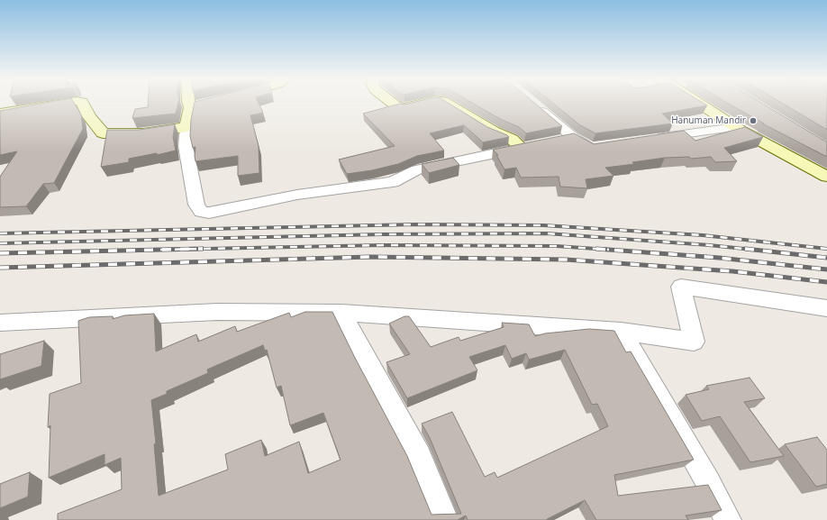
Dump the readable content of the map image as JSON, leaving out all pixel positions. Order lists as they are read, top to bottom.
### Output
{
  "places": ["Hanuman Mandir"]
}
